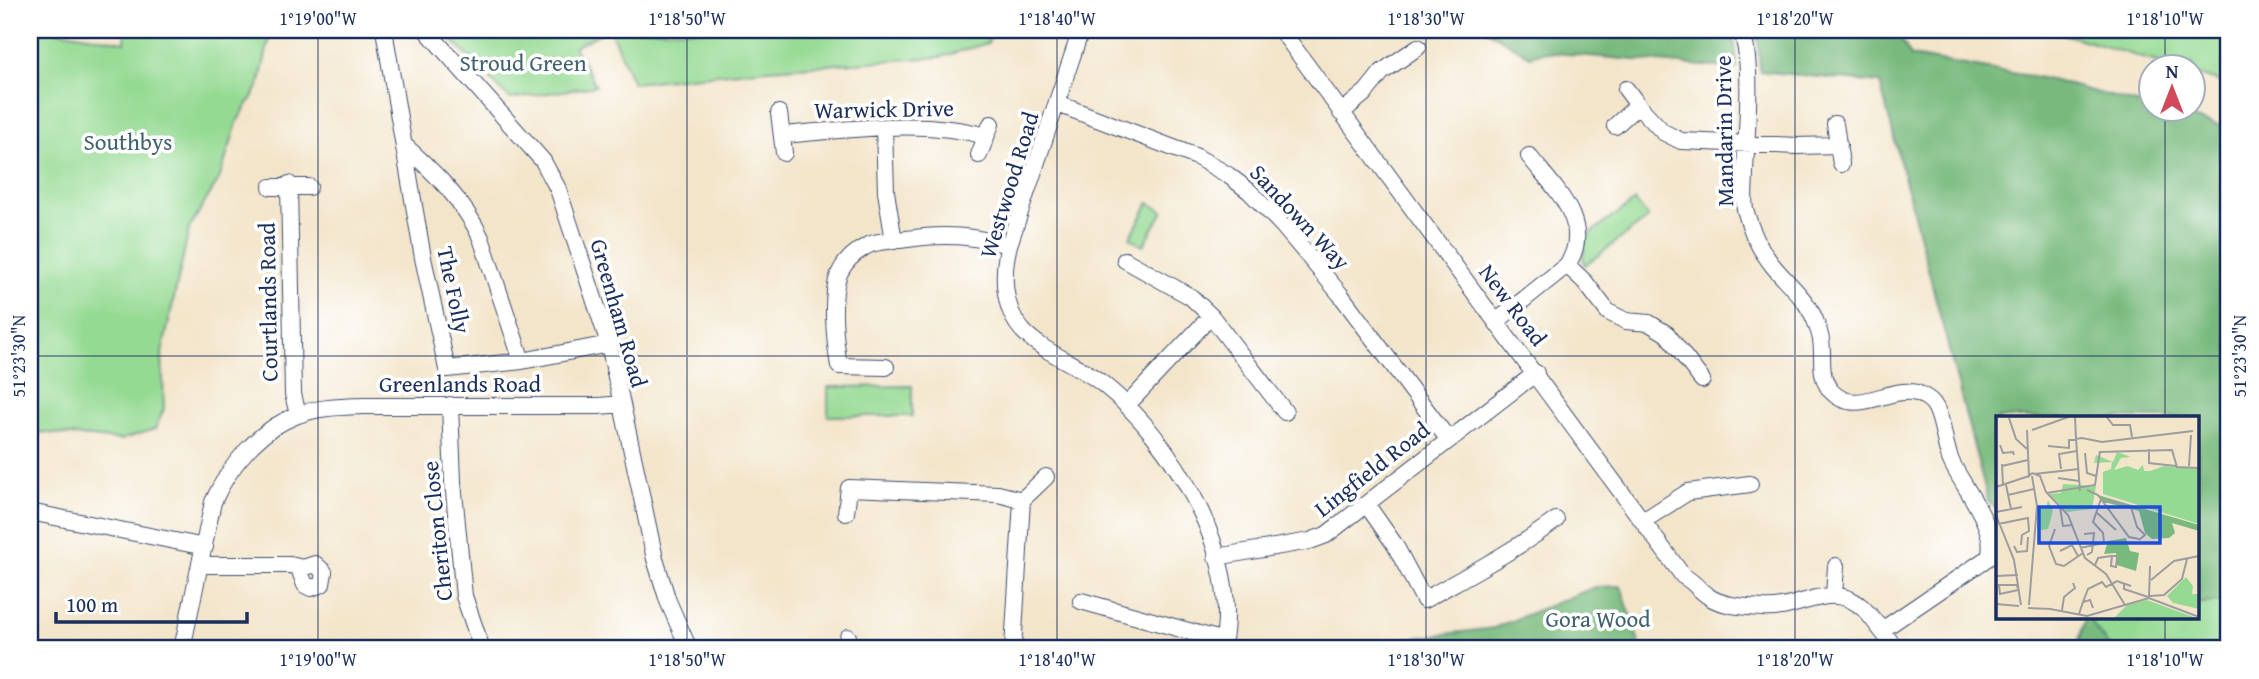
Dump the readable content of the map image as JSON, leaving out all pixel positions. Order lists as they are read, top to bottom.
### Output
{
  "streets": {
    "street": [
      "Warwick Drive",
      "Mandarin Drive",
      "Westwood Road",
      "Sandown Way",
      "The Folly",
      "Courtlands Road",
      "New Road",
      "Greenham Road",
      "Greenlands Road",
      "Lingfield Road",
      "Cheriton Close"
    ]
  },
  "crossings": [
    ["Westwood Road", "Sandown Way"],
    ["Westwood Road", "Lingfield Road"],
    ["Sandown Way", "Lingfield Road"],
    ["The Folly", "Greenham Road"],
    ["Courtlands Road", "Greenlands Road"],
    ["New Road", "Lingfield Road"],
    ["Greenham Road", "Greenlands Road"],
    ["Greenlands Road", "Cheriton Close"]
  ],
  "parks": ["Stroud Green", "Southbys", "Gora Wood"],
  "scale_bar": "100 m",
  "north": "top",
  "coordinates": [
    "1°19'00\"W",
    "1°18'50\"W",
    "1°18'40\"W",
    "1°18'30\"W",
    "1°18'20\"W",
    "1°18'10\"W",
    "51°23'30\"N"
  ]
}
